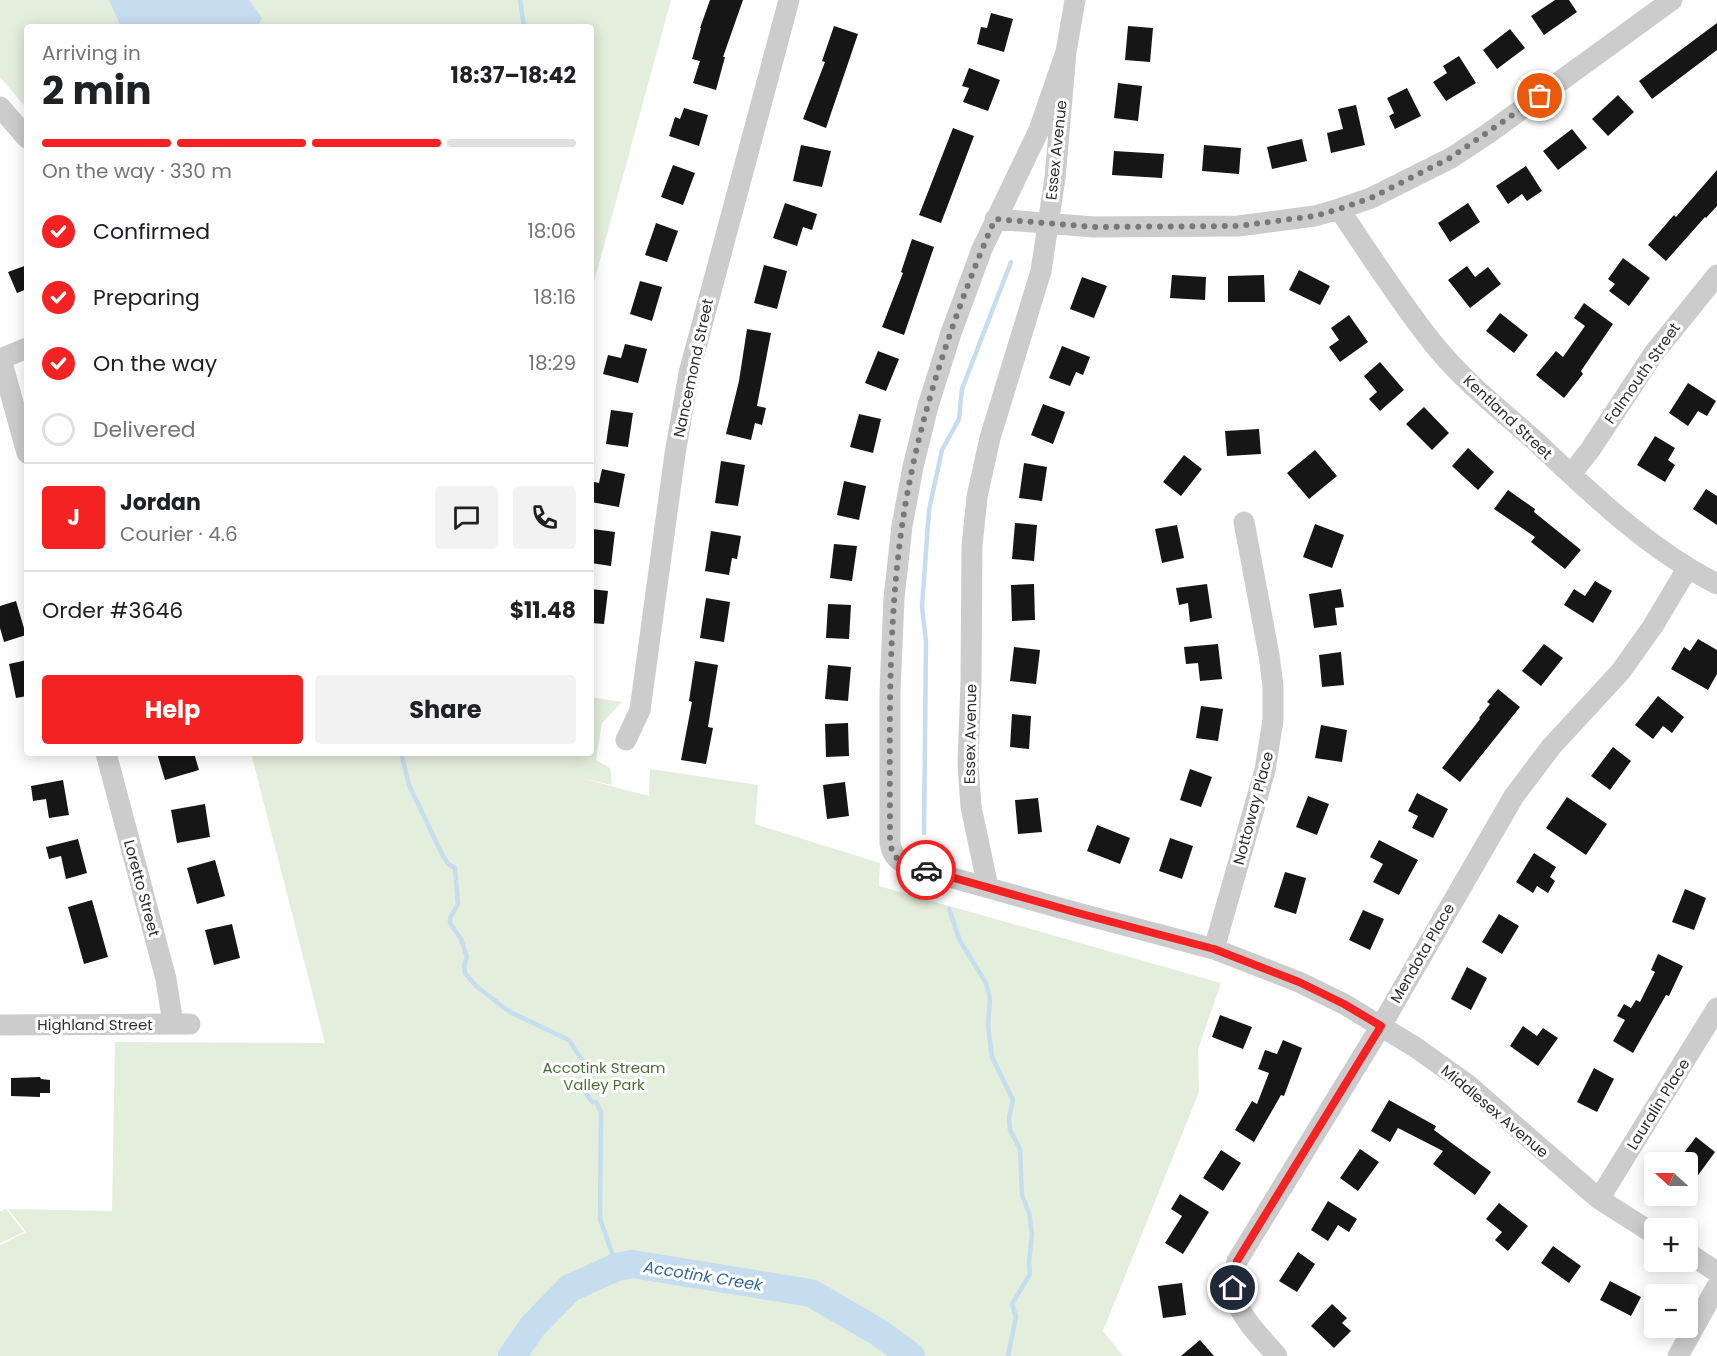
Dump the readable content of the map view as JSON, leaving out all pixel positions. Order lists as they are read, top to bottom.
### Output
{
  "streets": {
    "street": [
      "Essex Avenue",
      "Nancemond Street",
      "Falmouth Street",
      "Kentland Street",
      "Nottoway Place",
      "Loretto Street",
      "Mendota Place",
      "Highland Street",
      "Lauralin Place",
      "Middlesex Avenue"
    ]
  },
  "crossings": [
    ["Essex Avenue", "Middlesex Avenue"],
    ["Falmouth Street", "Kentland Street"],
    ["Kentland Street", "Mendota Place"],
    ["Nottoway Place", "Middlesex Avenue"],
    ["Loretto Street", "Highland Street"],
    ["Mendota Place", "Middlesex Avenue"],
    ["Lauralin Place", "Middlesex Avenue"]
  ],
  "water": ["Accotink Creek"],
  "parks": ["Accotink Stream Valley Park"],
  "north": "left",
  "page": {
    "heading": ["2 min", "Arriving in", "18:37–18:42"],
    "panel": [
      "Jordan",
      "Courier · 4.6",
      "Order #3646",
      "$11.48"
    ],
    "bar": "On the way · 330 m",
    "list": [
      ["Confirmed", "18:06"],
      ["Preparing", "18:16"],
      ["On the way", "18:29"],
      "Delivered"
    ],
    "round": "J",
    "buttons": ["Help", "Share"],
    "map_buttons": ["+", "−"]
  }
}
